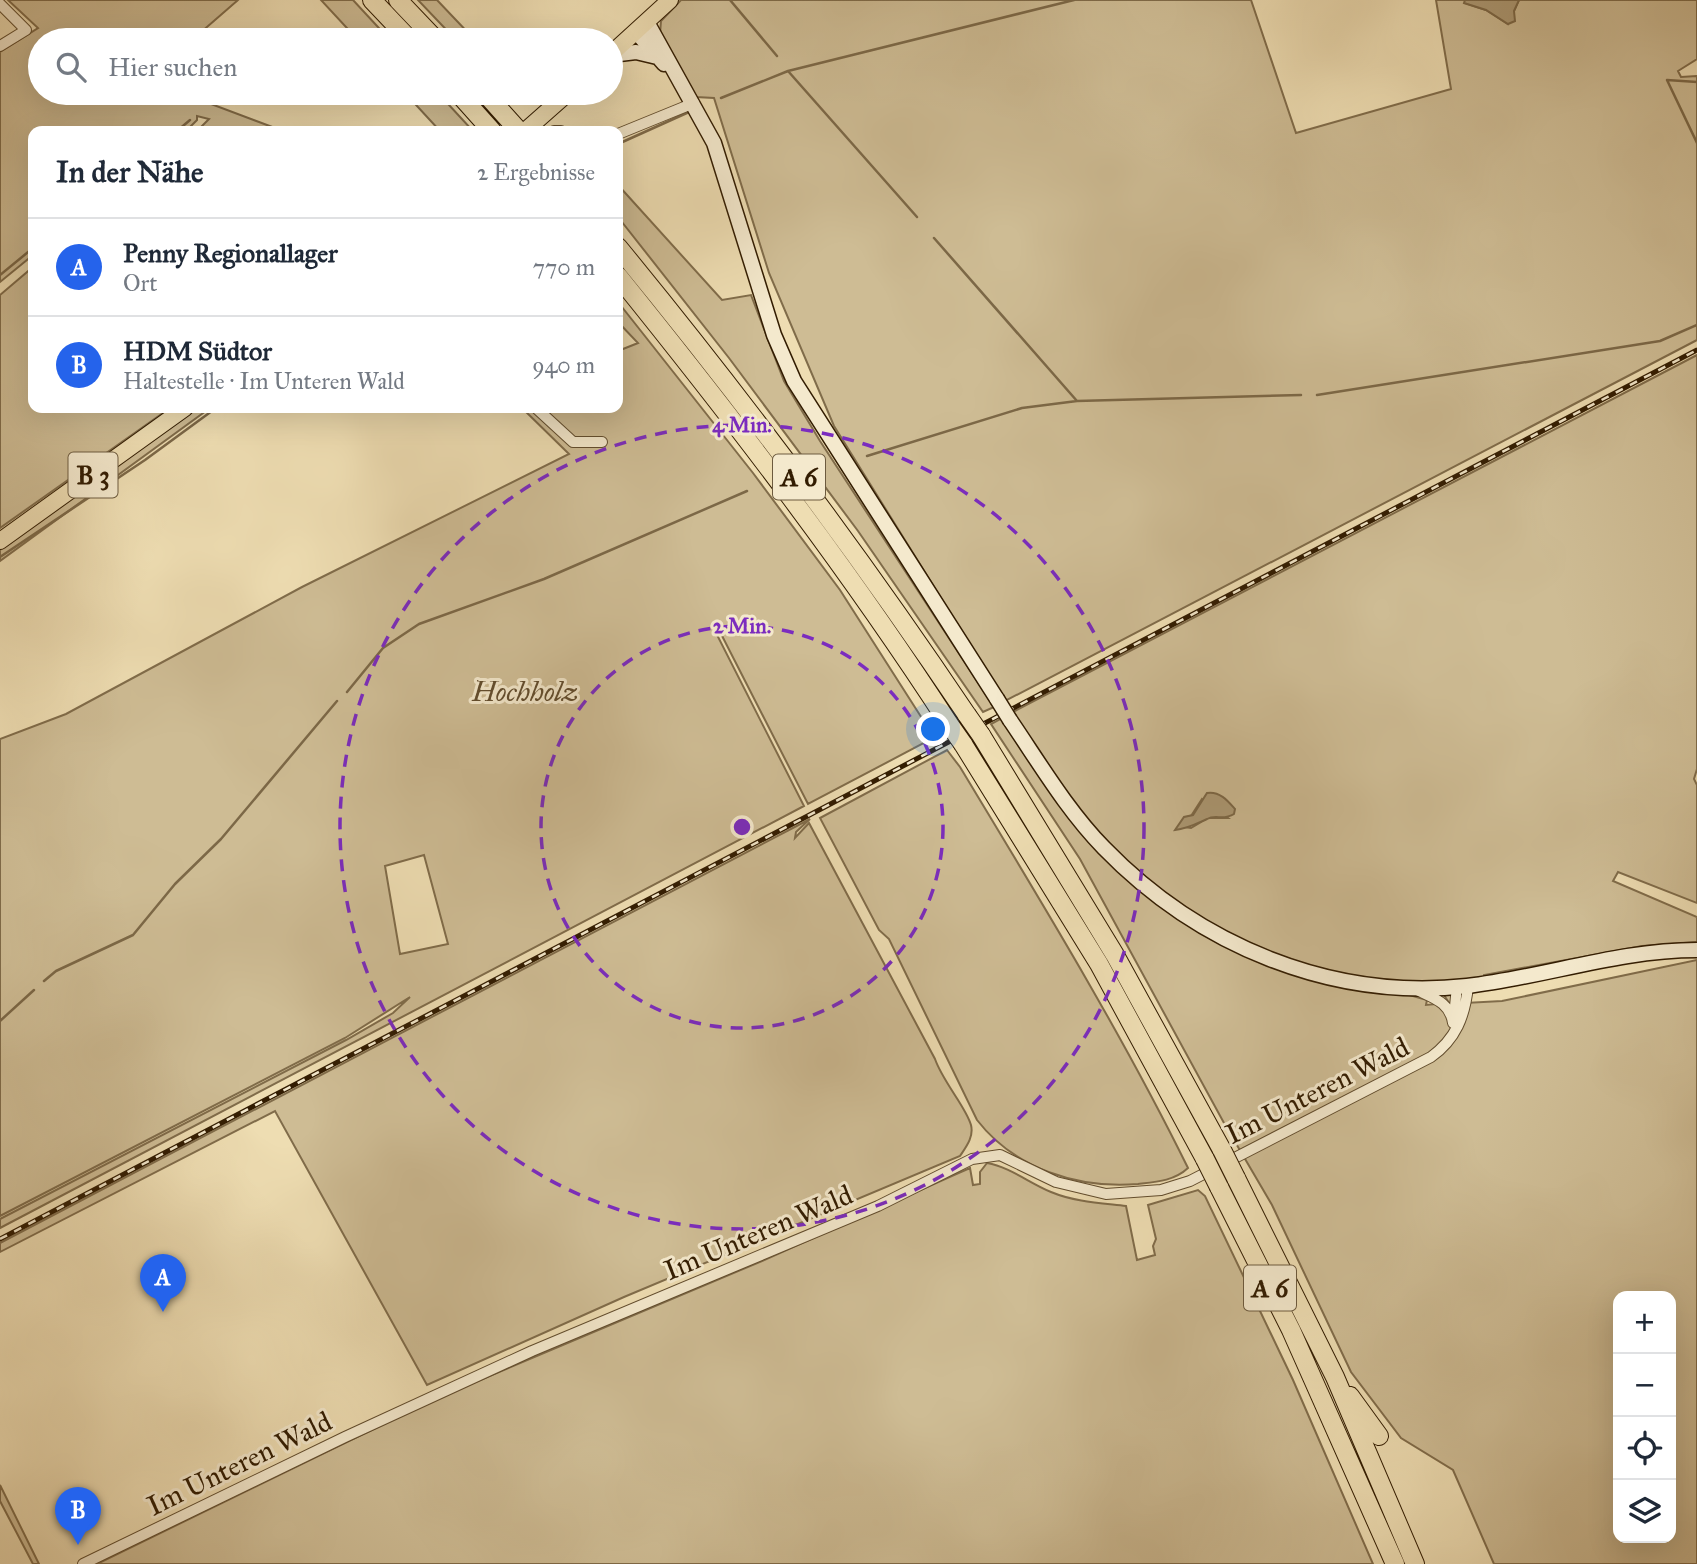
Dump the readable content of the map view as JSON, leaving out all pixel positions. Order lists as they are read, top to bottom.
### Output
{
  "streets": {
    "highway": ["A 6"],
    "main road": ["B 3"],
    "street": ["Im Unteren Wald"]
  },
  "parks": ["Hochholz"],
  "page": {
    "search": "Hier suchen",
    "heading": ["In der Nähe", "2 Ergebnisse"],
    "list": [
      {
        "mark": "A",
        "name": "Penny Regionallager",
        "note": "Ort",
        "value": "770 m"
      },
      {
        "mark": "B",
        "name": "HDM Südtor",
        "note": "Haltestelle · Im Unteren Wald",
        "value": "940 m"
      }
    ],
    "pins": ["A", "B"],
    "map_buttons": ["+", "−"]
  },
  "rings": ["4 Min.", "2 Min."]
}
